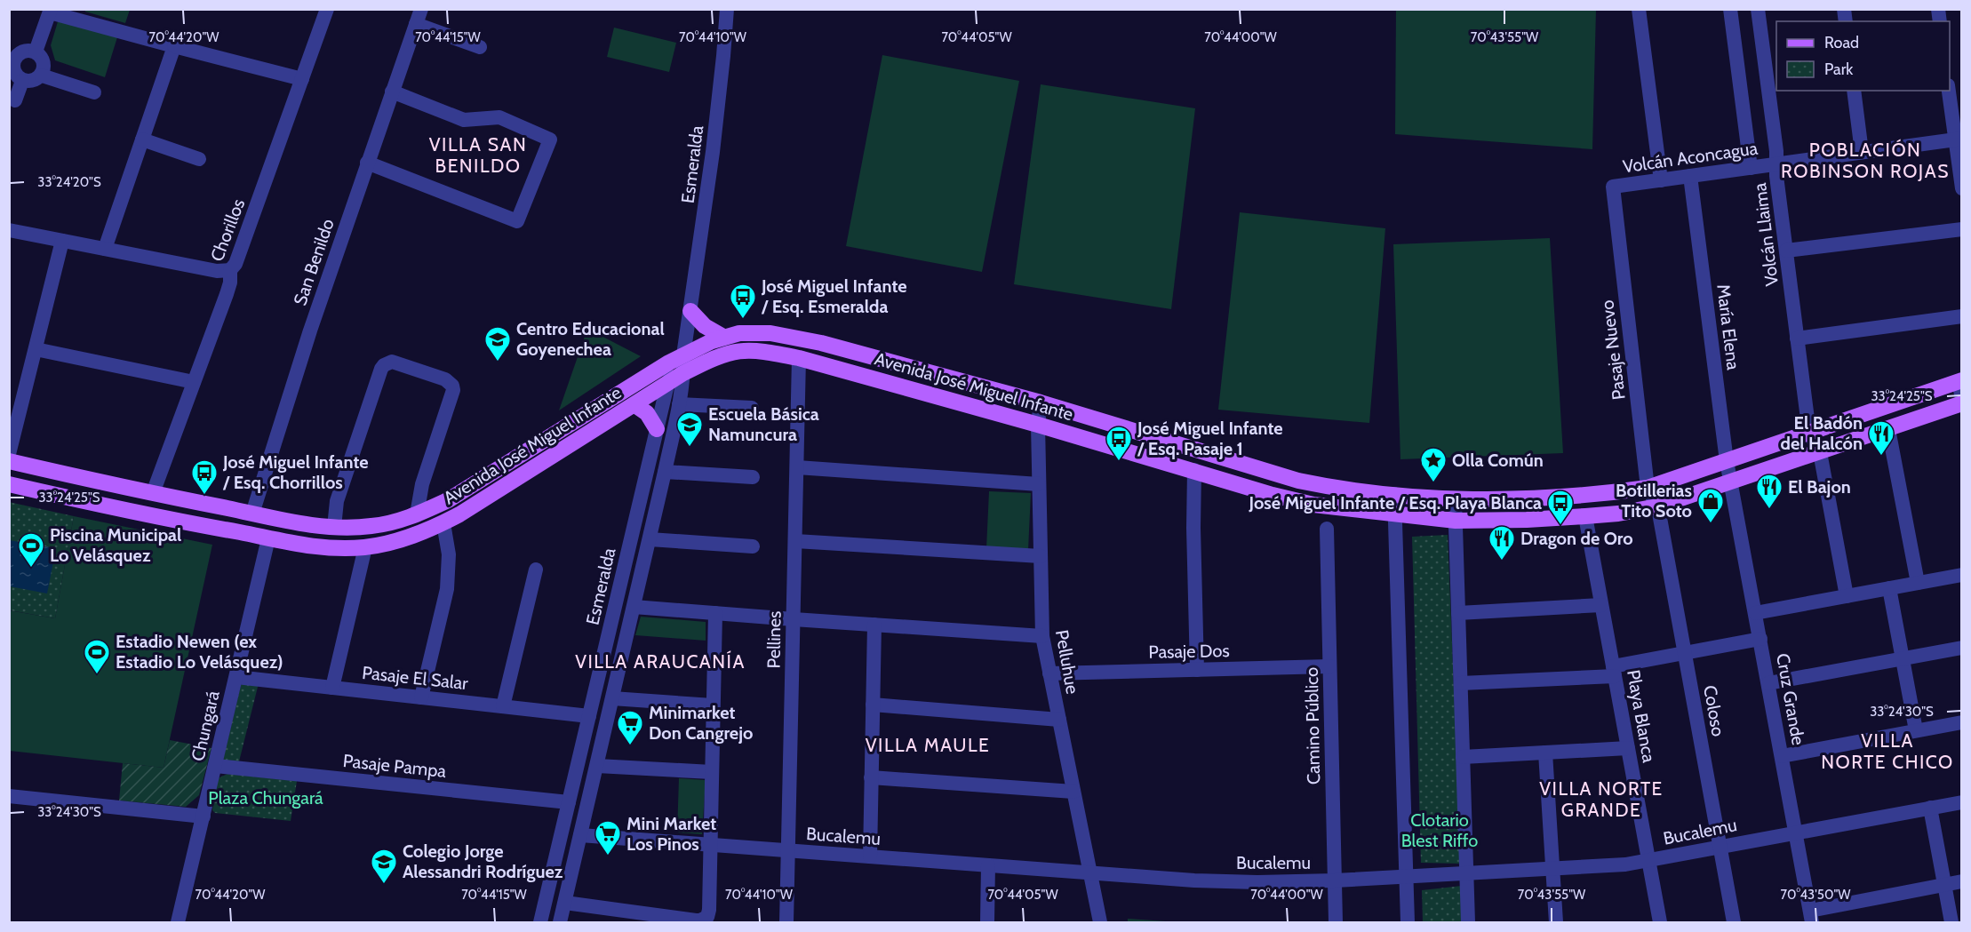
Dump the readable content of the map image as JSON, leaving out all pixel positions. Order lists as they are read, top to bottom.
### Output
{
  "streets": {
    "main road": ["Avenida José Miguel Infante"],
    "street": [
      "Volcán Aconcagua",
      "Esmeralda",
      "Chorillos",
      "Volcán Llaima",
      "San Benildo",
      "María Elena",
      "Pasaje Nuevo",
      "Pellines",
      "Pasaje Dos",
      "Pelluhue",
      "Pasaje El Salar",
      "Cruz Grande",
      "Coloso",
      "Playa Blanca",
      "Chungará",
      "Camino Público",
      "Pasaje Pampa",
      "Bucalemu"
    ]
  },
  "crossings": [
    ["Volcán Aconcagua", "Volcán Llaima"],
    ["Volcán Aconcagua", "María Elena"],
    ["Volcán Aconcagua", "Pasaje Nuevo"],
    ["Esmeralda", "Avenida José Miguel Infante"],
    ["Esmeralda", "Pasaje El Salar"],
    ["Esmeralda", "Pasaje Pampa"],
    ["Esmeralda", "Bucalemu"],
    ["Chorillos", "Avenida José Miguel Infante"],
    ["Volcán Llaima", "Avenida José Miguel Infante"],
    ["San Benildo", "Avenida José Miguel Infante"],
    ["María Elena", "Avenida José Miguel Infante"],
    ["María Elena", "Cruz Grande"],
    ["Pasaje Nuevo", "Avenida José Miguel Infante"],
    ["Pasaje Nuevo", "Coloso"],
    ["Avenida José Miguel Infante", "Pellines"],
    ["Avenida José Miguel Infante", "Pelluhue"],
    ["Avenida José Miguel Infante", "Cruz Grande"],
    ["Avenida José Miguel Infante", "Coloso"],
    ["Avenida José Miguel Infante", "Playa Blanca"],
    ["Avenida José Miguel Infante", "Chungará"],
    ["Pellines", "Bucalemu"],
    ["Pasaje Dos", "Pelluhue"],
    ["Pasaje Dos", "Camino Público"],
    ["Pelluhue", "Bucalemu"],
    ["Pasaje El Salar", "Chungará"],
    ["Cruz Grande", "Bucalemu"],
    ["Coloso", "Bucalemu"],
    ["Playa Blanca", "Bucalemu"],
    ["Chungará", "Pasaje Pampa"],
    ["Camino Público", "Bucalemu"]
  ],
  "districts": [
    "VILLA SAN BENILDO",
    "POBLACIÓN ROBINSON ROJAS",
    "VILLA ARAUCANÍA",
    "VILLA NORTE CHICO",
    "VILLA MAULE",
    "VILLA NORTE GRANDE"
  ],
  "parks": ["Plaza Chungará", "Clotario Blest Riffo"],
  "places": {
    "bus stop": [
      "José Miguel Infante / Esq. Esmeralda",
      "José Miguel Infante / Esq. Pasaje 1",
      "José Miguel Infante / Esq. Chorrillos",
      "José Miguel Infante / Esq. Playa Blanca"
    ],
    "school or university": ["Centro Educacional Goyenechea", "Escuela Básica Namuncura", "Colegio Jorge Alessandri Rodríguez"],
    "restaurant": ["El Badón del Halcón", "El Bajon", "Dragon de Oro"],
    "place": ["Olla Común"],
    "shop": ["Botillerias Tito Soto"],
    "sports": ["Piscina Municipal Lo Velásquez", "Estadio Newen (ex Estadio Lo Velásquez)"],
    "supermarket": ["Minimarket Don Cangrejo", "Mini Market Los Pinos"]
  },
  "legend": ["Road", "Park"],
  "coordinates": [
    "70°44'20\"W",
    "70°44'15\"W",
    "70°44'10\"W",
    "70°44'05\"W",
    "70°44'00\"W",
    "70°43'55\"W",
    "33°24'20\"S",
    "33°24'25\"S",
    "33°24'30\"S",
    "70°43'50\"W"
  ]
}
